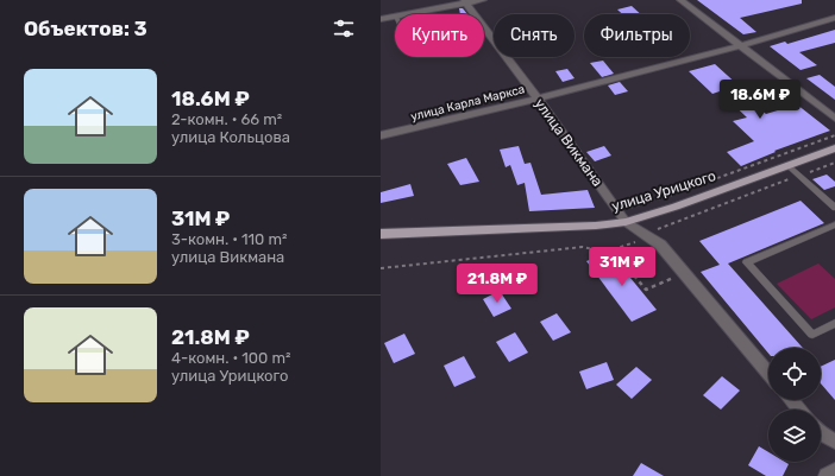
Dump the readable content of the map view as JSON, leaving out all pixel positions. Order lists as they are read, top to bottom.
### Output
{
  "streets": {
    "main road": ["улица Урицкого"],
    "street": ["улица Карла Маркса", "улица Викмана"]
  },
  "crossings": [
    ["улица Карла Маркса", "улица Викмана"],
    ["улица Викмана", "улица Урицкого"]
  ],
  "page": {
    "heading": "Объектов: 3",
    "chip": ["Купить", "Снять", "Фильтры"],
    "list": [
      {
        "name": "18.6M ₽",
        "note": "2-комн. · 66 m² · улица Кольцова"
      },
      {
        "name": "31M ₽",
        "note": "3-комн. · 110 m² · улица Викмана"
      },
      {
        "name": "21.8M ₽",
        "note": "4-комн. · 100 m² · улица Урицкого"
      }
    ],
    "price": ["18.6M ₽", "31M ₽", "21.8M ₽"]
  }
}
